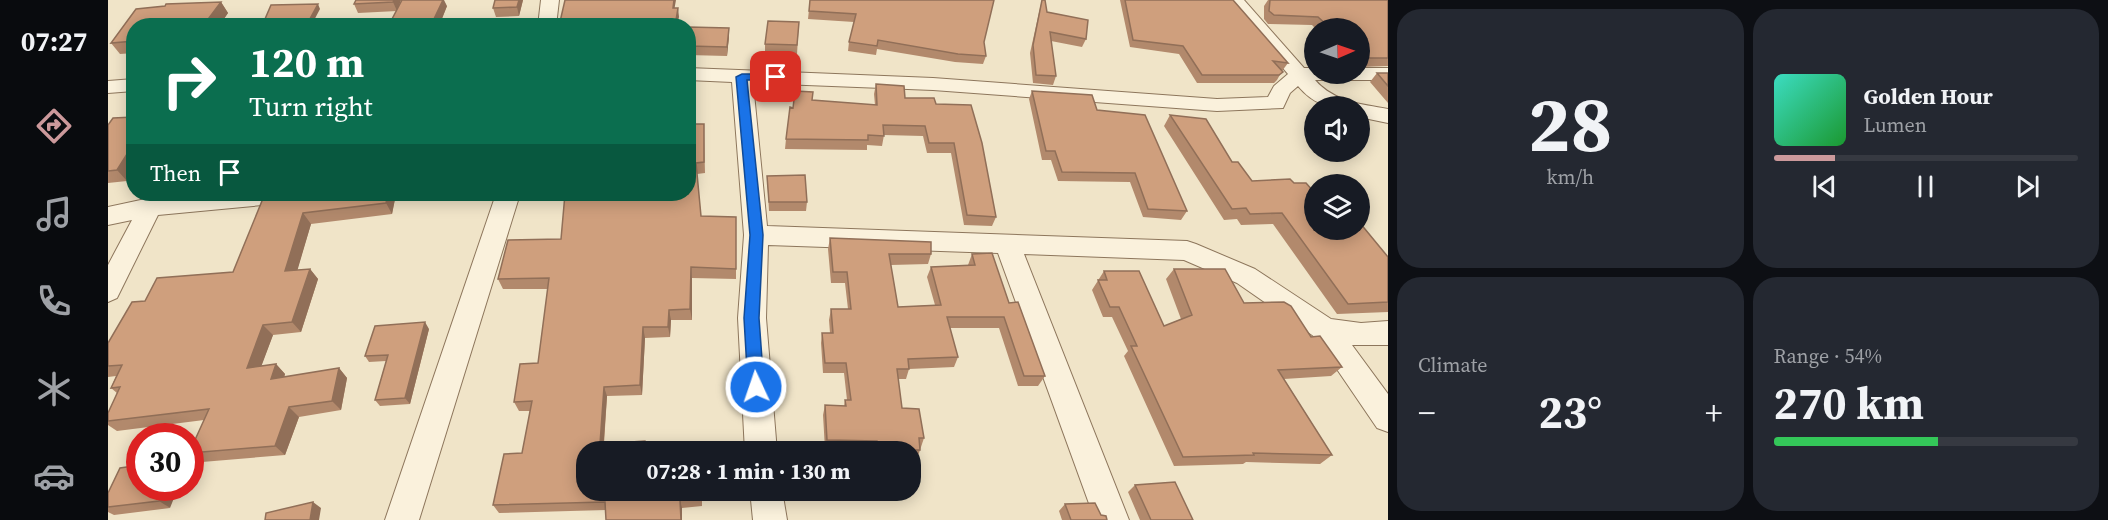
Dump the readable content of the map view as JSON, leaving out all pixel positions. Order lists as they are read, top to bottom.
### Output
{
  "north": "right",
  "page": {
    "tabs": "07:27",
    "tile": [
      ["28", "km/h"],
      "Climate",
      ["Range · 54%", "270 km"]
    ],
    "turn": ["120 m", "Turn right"],
    "song": ["Golden Hour", "Lumen"],
    "then": "Then",
    "heat": ["−", "23°", "+"],
    "limit": "30",
    "trip": "07:28 · 1 min · 130 m"
  }
}
